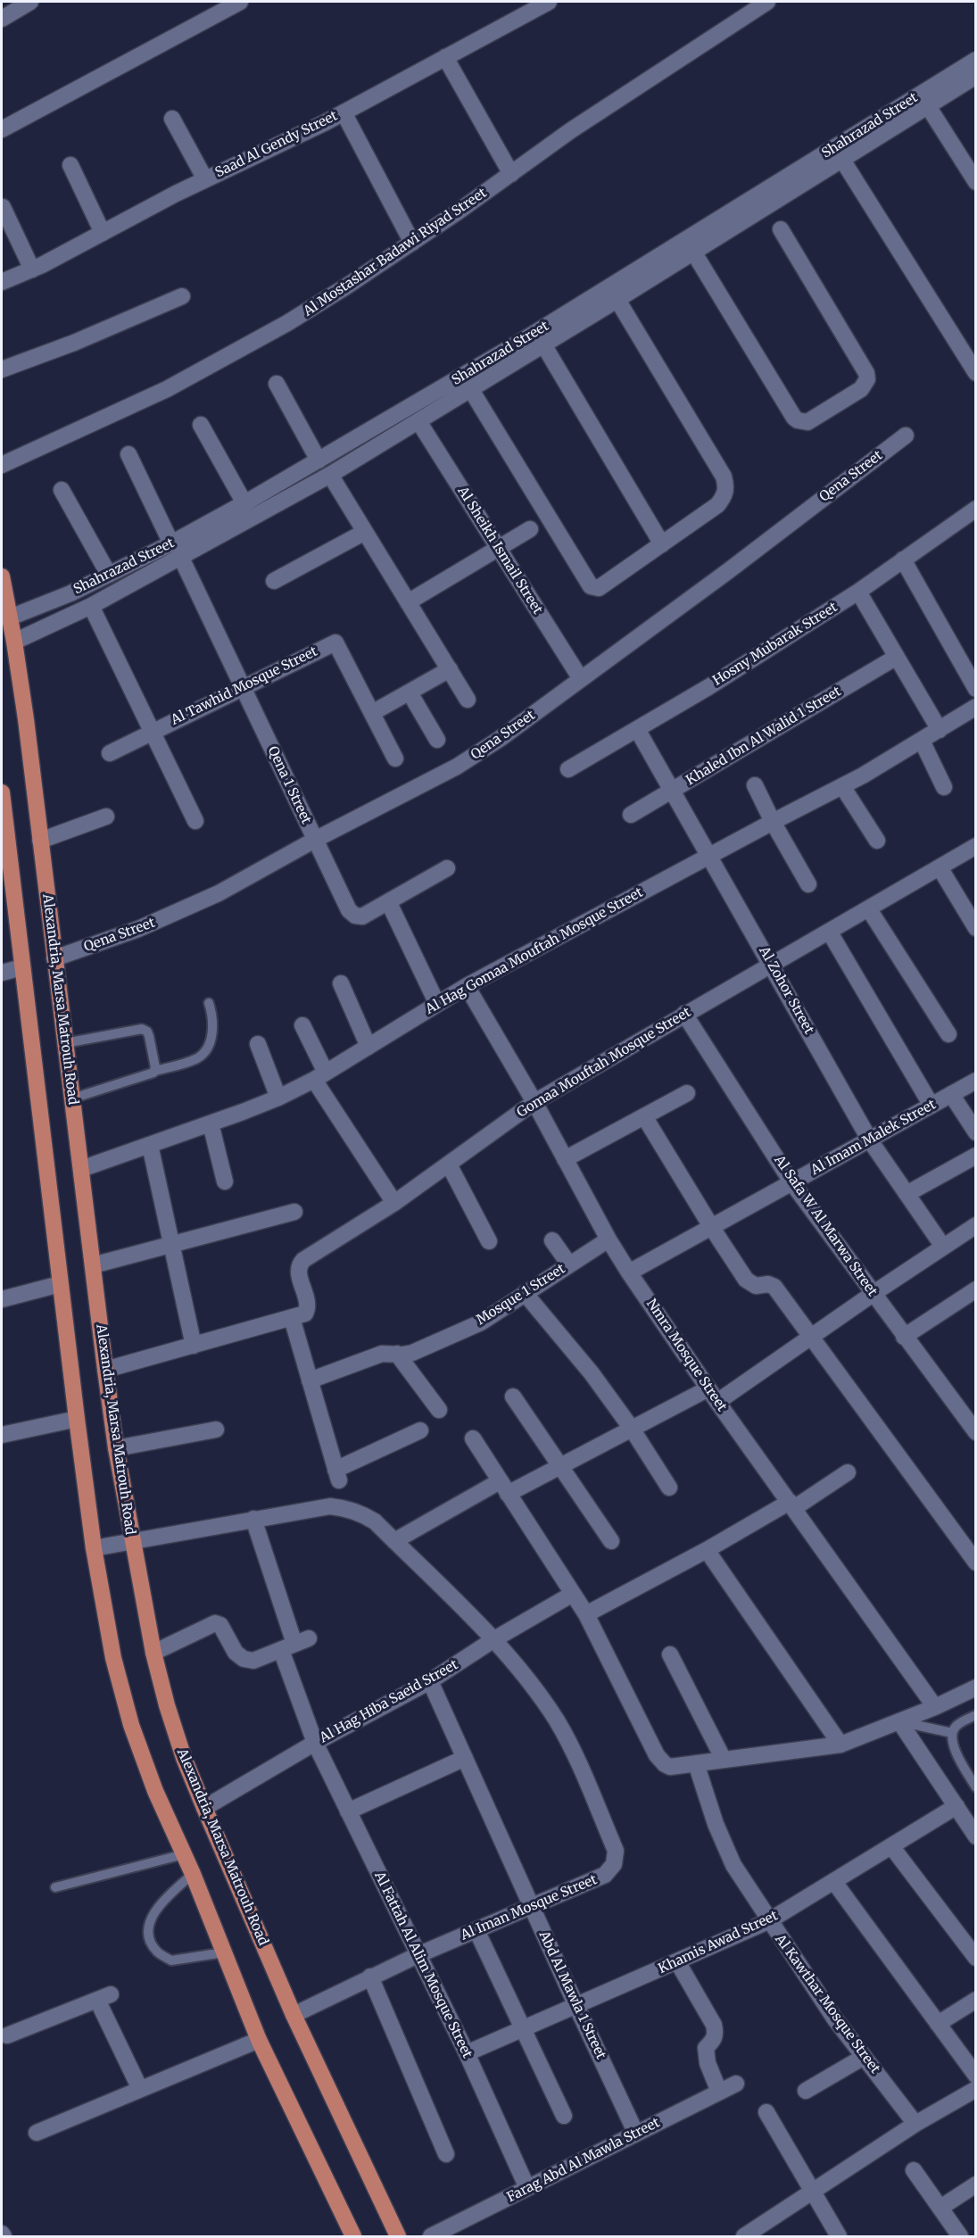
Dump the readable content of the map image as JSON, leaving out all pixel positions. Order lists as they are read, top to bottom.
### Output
{
  "streets": {
    "main road": ["Alexandria, Marsa Matrouh Road"],
    "street": [
      "Shahrazad Street",
      "Saad Al Gendy Street",
      "Al Mostashar Badawi Riyad Street",
      "Qena Street",
      "Al Sheikh Ismail Street",
      "Hosny Mubarak Street",
      "Al Tawhid Mosque Street",
      "Khaled Ibn Al Walid 1 Street",
      "Qena 1 Street",
      "Al Hag Gomaa Mouftah Mosque Street",
      "Al Zohor Street",
      "Gomaa Mouftah Mosque Street",
      "Al Imam Malek Street",
      "Al Safa W Al Marwa Street",
      "Mosque 1 Street",
      "Nmra Mosque Street",
      "Al Hag Hiba Saeid Street",
      "Al Iman Mosque Street",
      "Khamis Awad Street",
      "Al Fattah Al Alim Mosque Street",
      "Abd Al Mawla 1 Street",
      "Al Kawthar Mosque Street",
      "Farag Abd Al Mawla Street"
    ]
  },
  "crossings": [
    ["Shahrazad Street", "Al Sheikh Ismail Street"],
    ["Shahrazad Street", "Qena 1 Street"],
    ["Shahrazad Street", "Alexandria, Marsa Matrouh Road"],
    ["Qena Street", "Al Sheikh Ismail Street"],
    ["Qena Street", "Qena 1 Street"],
    ["Qena Street", "Alexandria, Marsa Matrouh Road"],
    ["Hosny Mubarak Street", "Al Zohor Street"],
    ["Al Tawhid Mosque Street", "Qena 1 Street"],
    ["Khaled Ibn Al Walid 1 Street", "Al Zohor Street"],
    ["Al Hag Gomaa Mouftah Mosque Street", "Al Zohor Street"],
    ["Al Hag Gomaa Mouftah Mosque Street", "Alexandria, Marsa Matrouh Road"],
    ["Al Hag Gomaa Mouftah Mosque Street", "Nmra Mosque Street"],
    ["Al Zohor Street", "Gomaa Mouftah Mosque Street"],
    ["Al Zohor Street", "Al Imam Malek Street"],
    ["Alexandria, Marsa Matrouh Road", "Al Hag Hiba Saeid Street"],
    ["Alexandria, Marsa Matrouh Road", "Al Iman Mosque Street"],
    ["Gomaa Mouftah Mosque Street", "Al Safa W Al Marwa Street"],
    ["Gomaa Mouftah Mosque Street", "Nmra Mosque Street"],
    ["Al Imam Malek Street", "Al Safa W Al Marwa Street"],
    ["Al Imam Malek Street", "Nmra Mosque Street"],
    ["Mosque 1 Street", "Nmra Mosque Street"],
    ["Al Hag Hiba Saeid Street", "Al Iman Mosque Street"],
    ["Al Hag Hiba Saeid Street", "Al Fattah Al Alim Mosque Street"],
    ["Al Hag Hiba Saeid Street", "Abd Al Mawla 1 Street"],
    ["Al Iman Mosque Street", "Al Fattah Al Alim Mosque Street"],
    ["Al Iman Mosque Street", "Abd Al Mawla 1 Street"],
    ["Khamis Awad Street", "Al Fattah Al Alim Mosque Street"],
    ["Khamis Awad Street", "Abd Al Mawla 1 Street"],
    ["Khamis Awad Street", "Al Kawthar Mosque Street"],
    ["Al Fattah Al Alim Mosque Street", "Farag Abd Al Mawla Street"],
    ["Abd Al Mawla 1 Street", "Farag Abd Al Mawla Street"]
  ]
}
